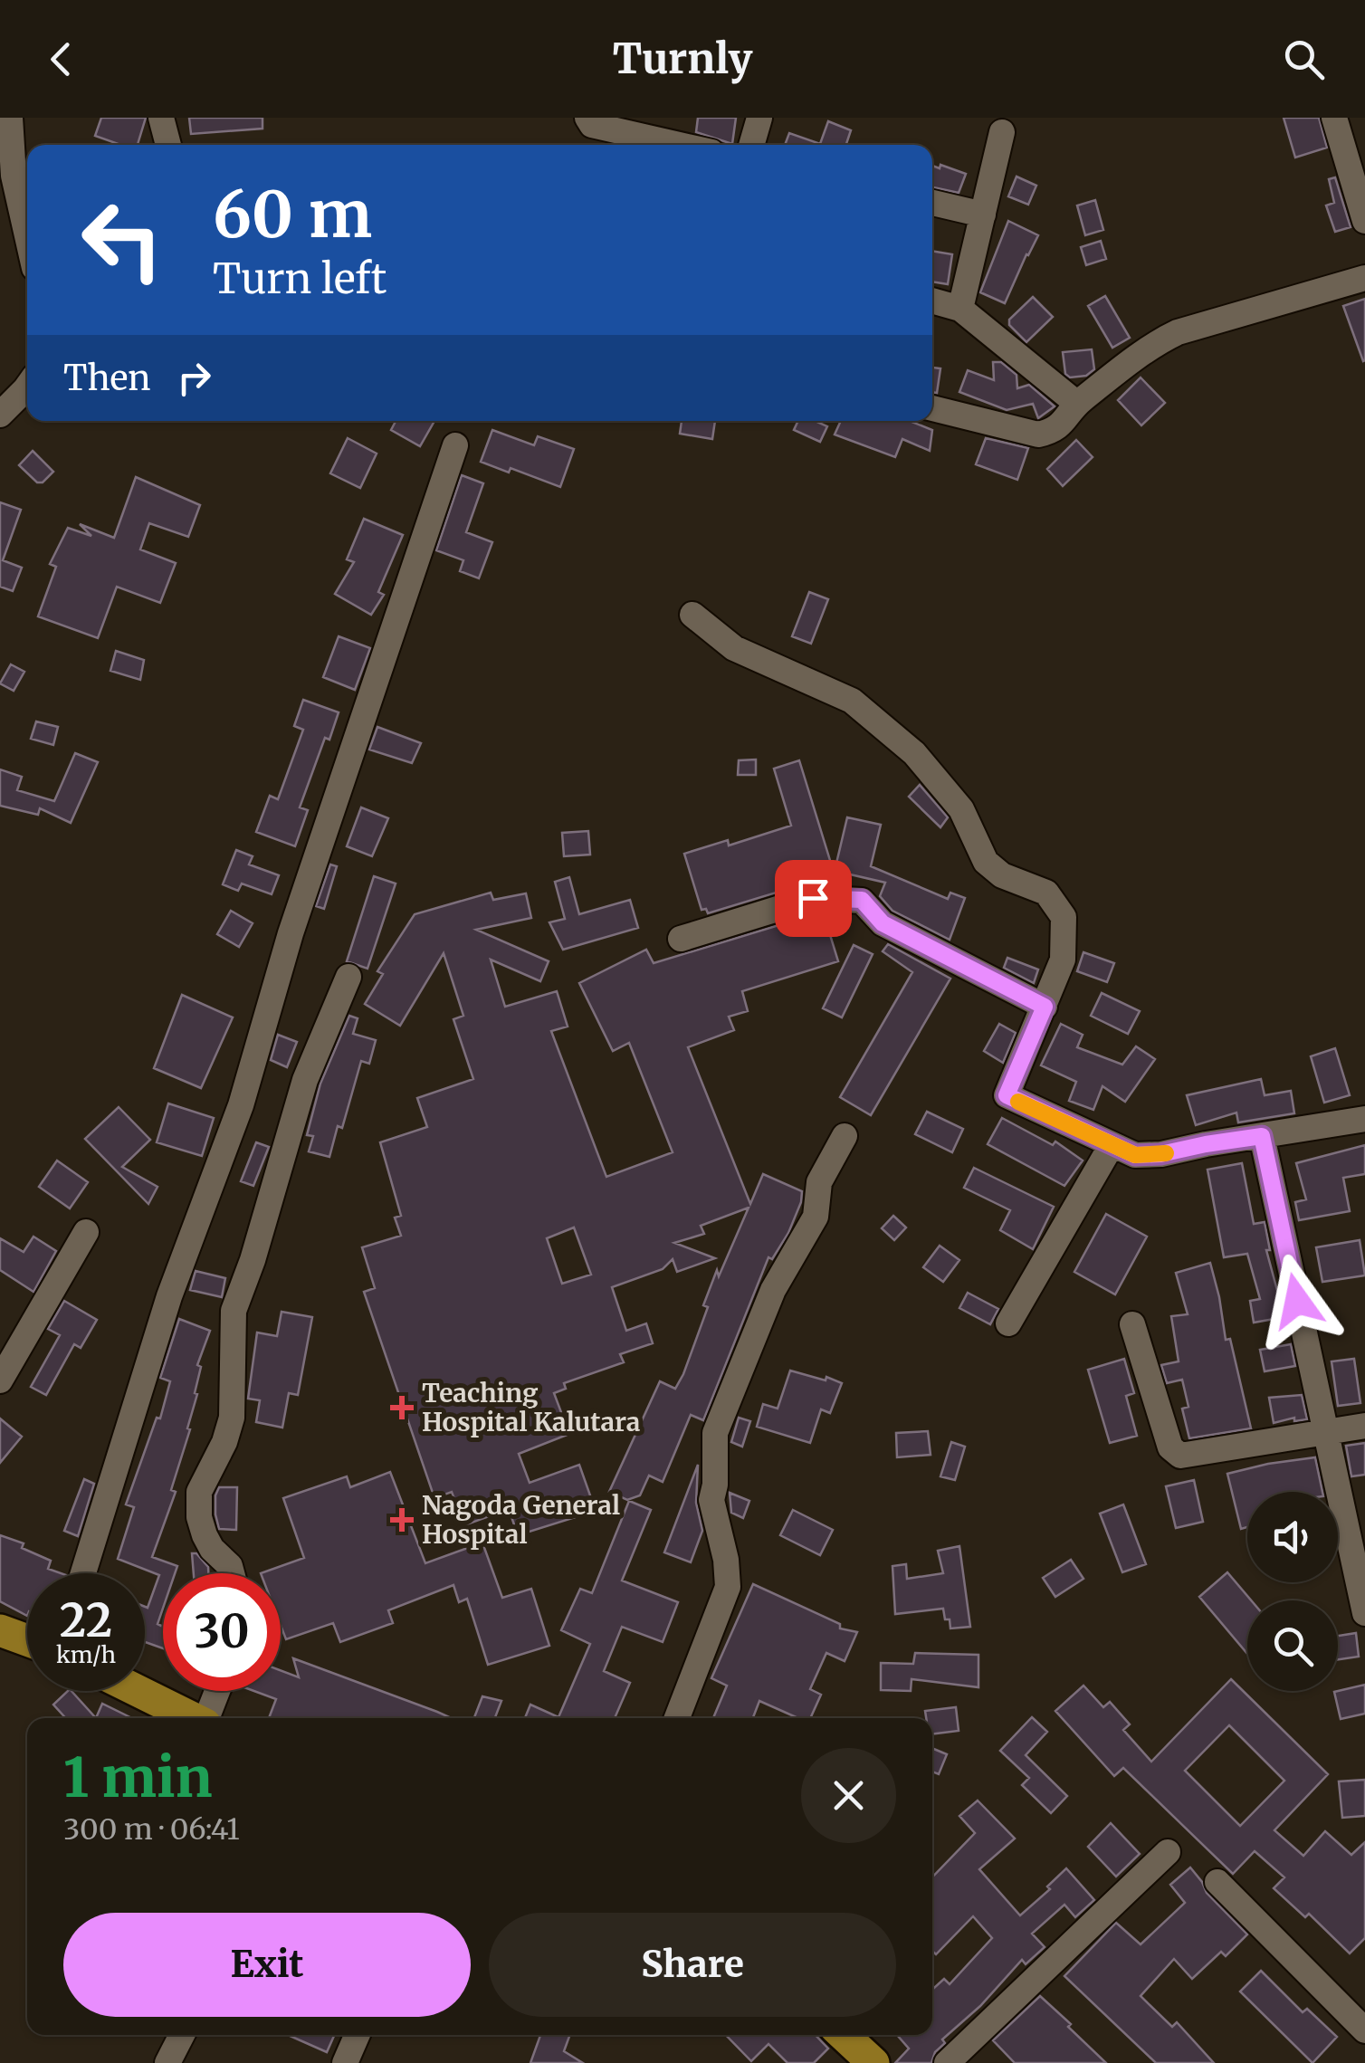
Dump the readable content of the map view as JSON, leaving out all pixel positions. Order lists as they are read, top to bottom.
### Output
{
  "places": {
    "health": ["Teaching Hospital Kalutara", "Nagoda General Hospital"]
  },
  "page": {
    "header": "Turnly",
    "turn": ["60 m", "Turn left"],
    "then": "Then",
    "speed": "22 km/h",
    "limit": "30",
    "heading": ["1 min", "300 m · 06:41"],
    "buttons": ["Exit", "Share"]
  }
}
